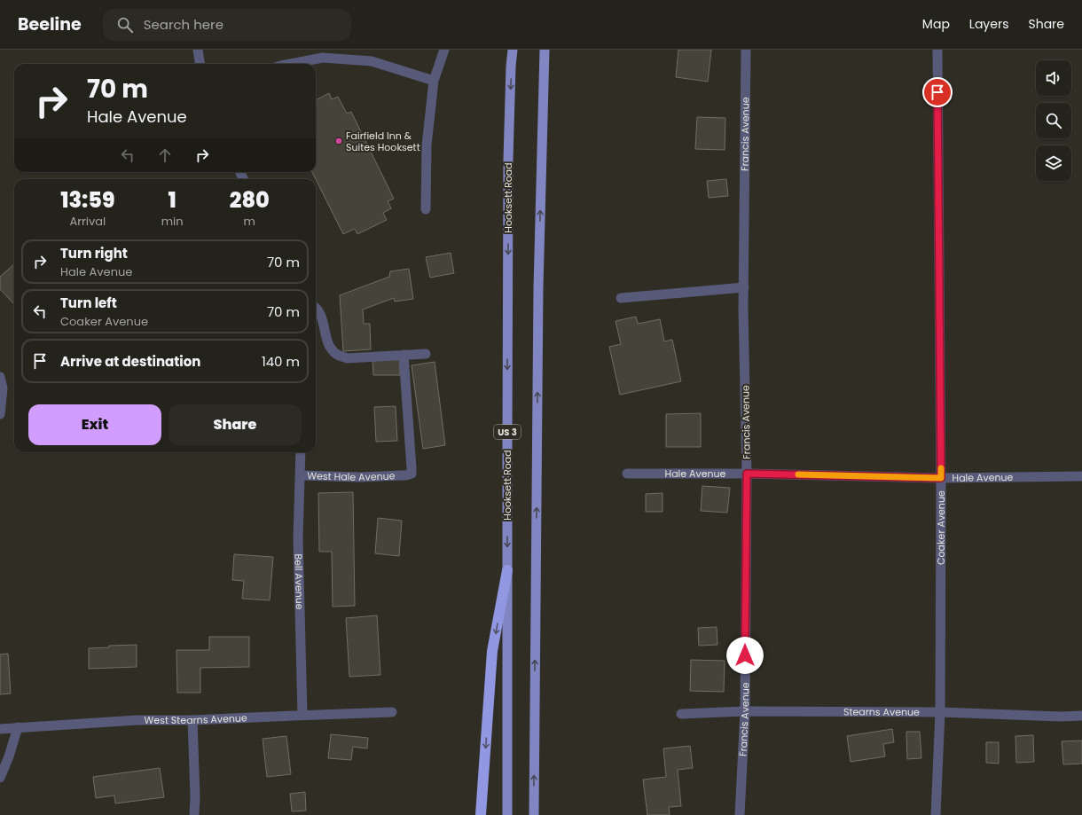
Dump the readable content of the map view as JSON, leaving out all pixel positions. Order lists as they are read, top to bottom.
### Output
{
  "streets": {
    "main road": ["Hooksett Road", "US 3"],
    "street": [
      "Francis Avenue",
      "Hale Avenue",
      "West Hale Avenue",
      "Coaker Avenue",
      "Bell Avenue",
      "Stearns Avenue",
      "West Stearns Avenue"
    ]
  },
  "crossings": [
    ["Francis Avenue", "Hale Avenue"],
    ["Francis Avenue", "Stearns Avenue"],
    ["Hale Avenue", "Coaker Avenue"],
    ["West Hale Avenue", "Bell Avenue"],
    ["Coaker Avenue", "Stearns Avenue"],
    ["Bell Avenue", "West Stearns Avenue"]
  ],
  "places": ["Fairfield Inn & Suites Hooksett"],
  "page": {
    "header": "Beeline",
    "search": "Search here",
    "nav": ["Map", "Layers", "Share"],
    "turn": ["70 m", "Hale Avenue"],
    "eta": [
      "13:59",
      "Arrival",
      "1",
      "min",
      "280",
      "m"
    ],
    "list": [
      {
        "name": "Turn right",
        "note": "Hale Avenue",
        "value": "70 m"
      },
      {
        "name": "Turn left",
        "note": "Coaker Avenue",
        "value": "70 m"
      },
      {
        "name": "Arrive at destination",
        "value": "140 m"
      }
    ],
    "buttons": ["Exit", "Share"]
  }
}
